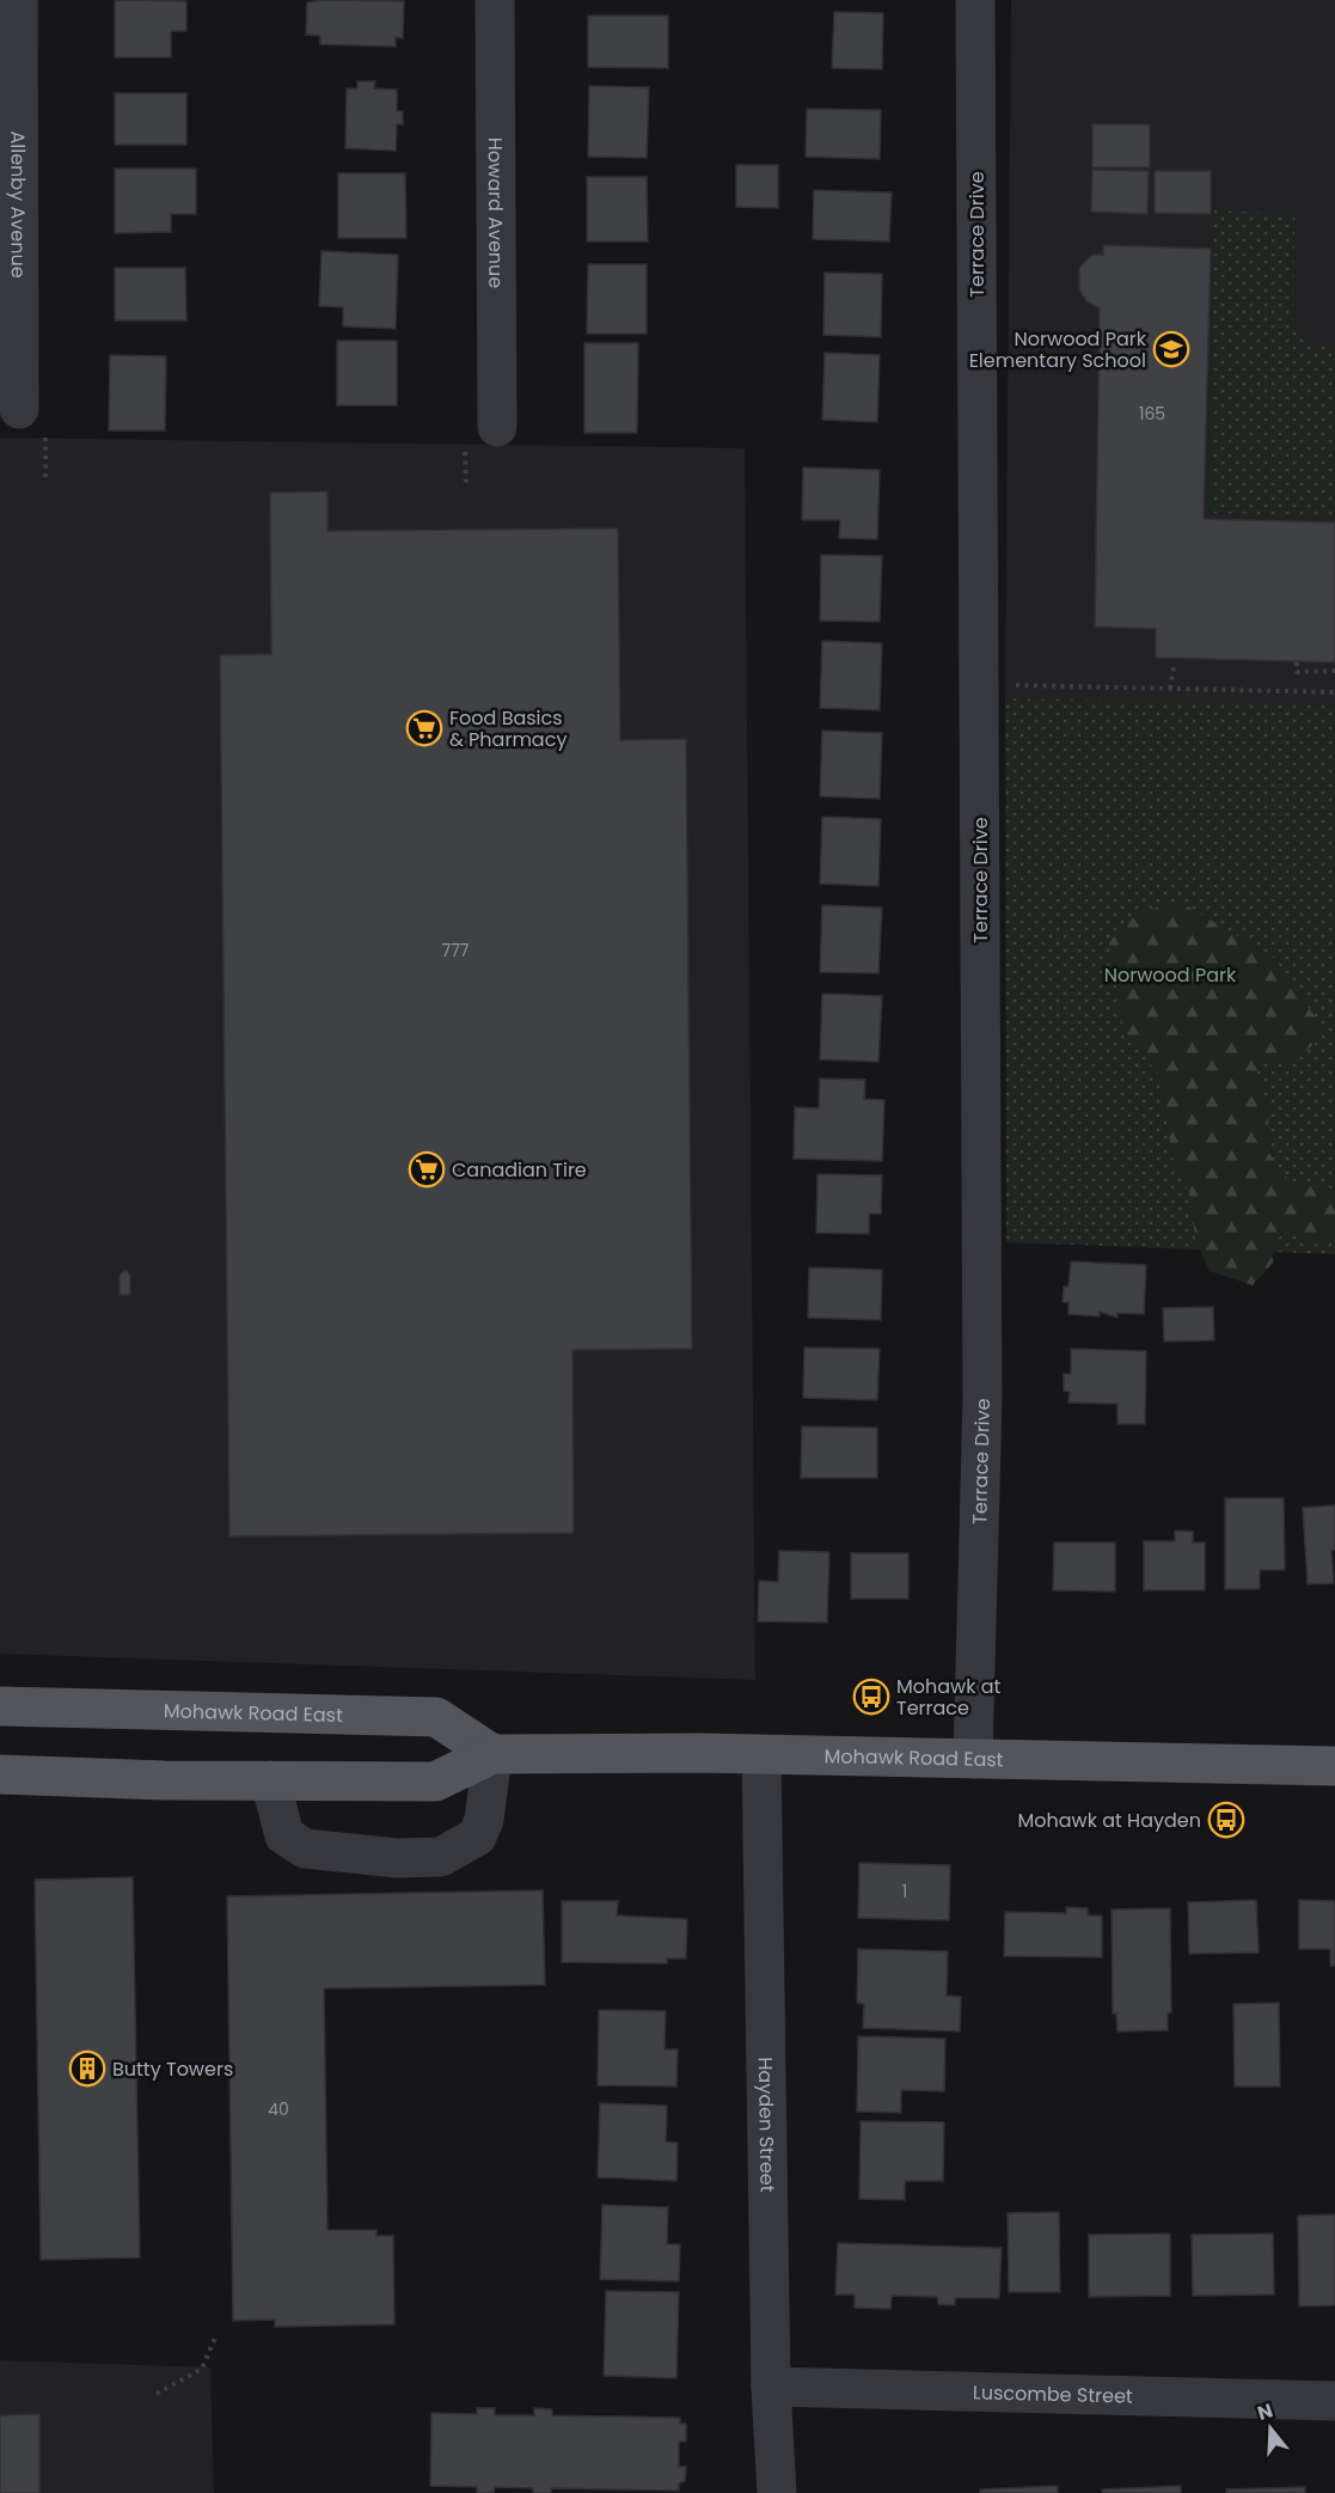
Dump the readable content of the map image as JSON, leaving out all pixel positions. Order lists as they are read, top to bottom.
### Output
{
  "streets": {
    "main road": ["Mohawk Road East"],
    "street": [
      "Allenby Avenue",
      "Howard Avenue",
      "Terrace Drive",
      "Hayden Street",
      "Luscombe Street"
    ]
  },
  "crossings": [
    ["Terrace Drive", "Mohawk Road East"],
    ["Mohawk Road East", "Hayden Street"],
    ["Hayden Street", "Luscombe Street"]
  ],
  "parks": ["Norwood Park"],
  "places": {
    "school or university": ["Norwood Park Elementary School"],
    "supermarket": ["Food Basics & Pharmacy", "Canadian Tire"],
    "bus stop": ["Mohawk at Terrace", "Mohawk at Hayden"],
    "building": ["Butty Towers"]
  },
  "house_numbers": [
    "165",
    "777",
    "1",
    "40"
  ],
  "north": "top"
}
